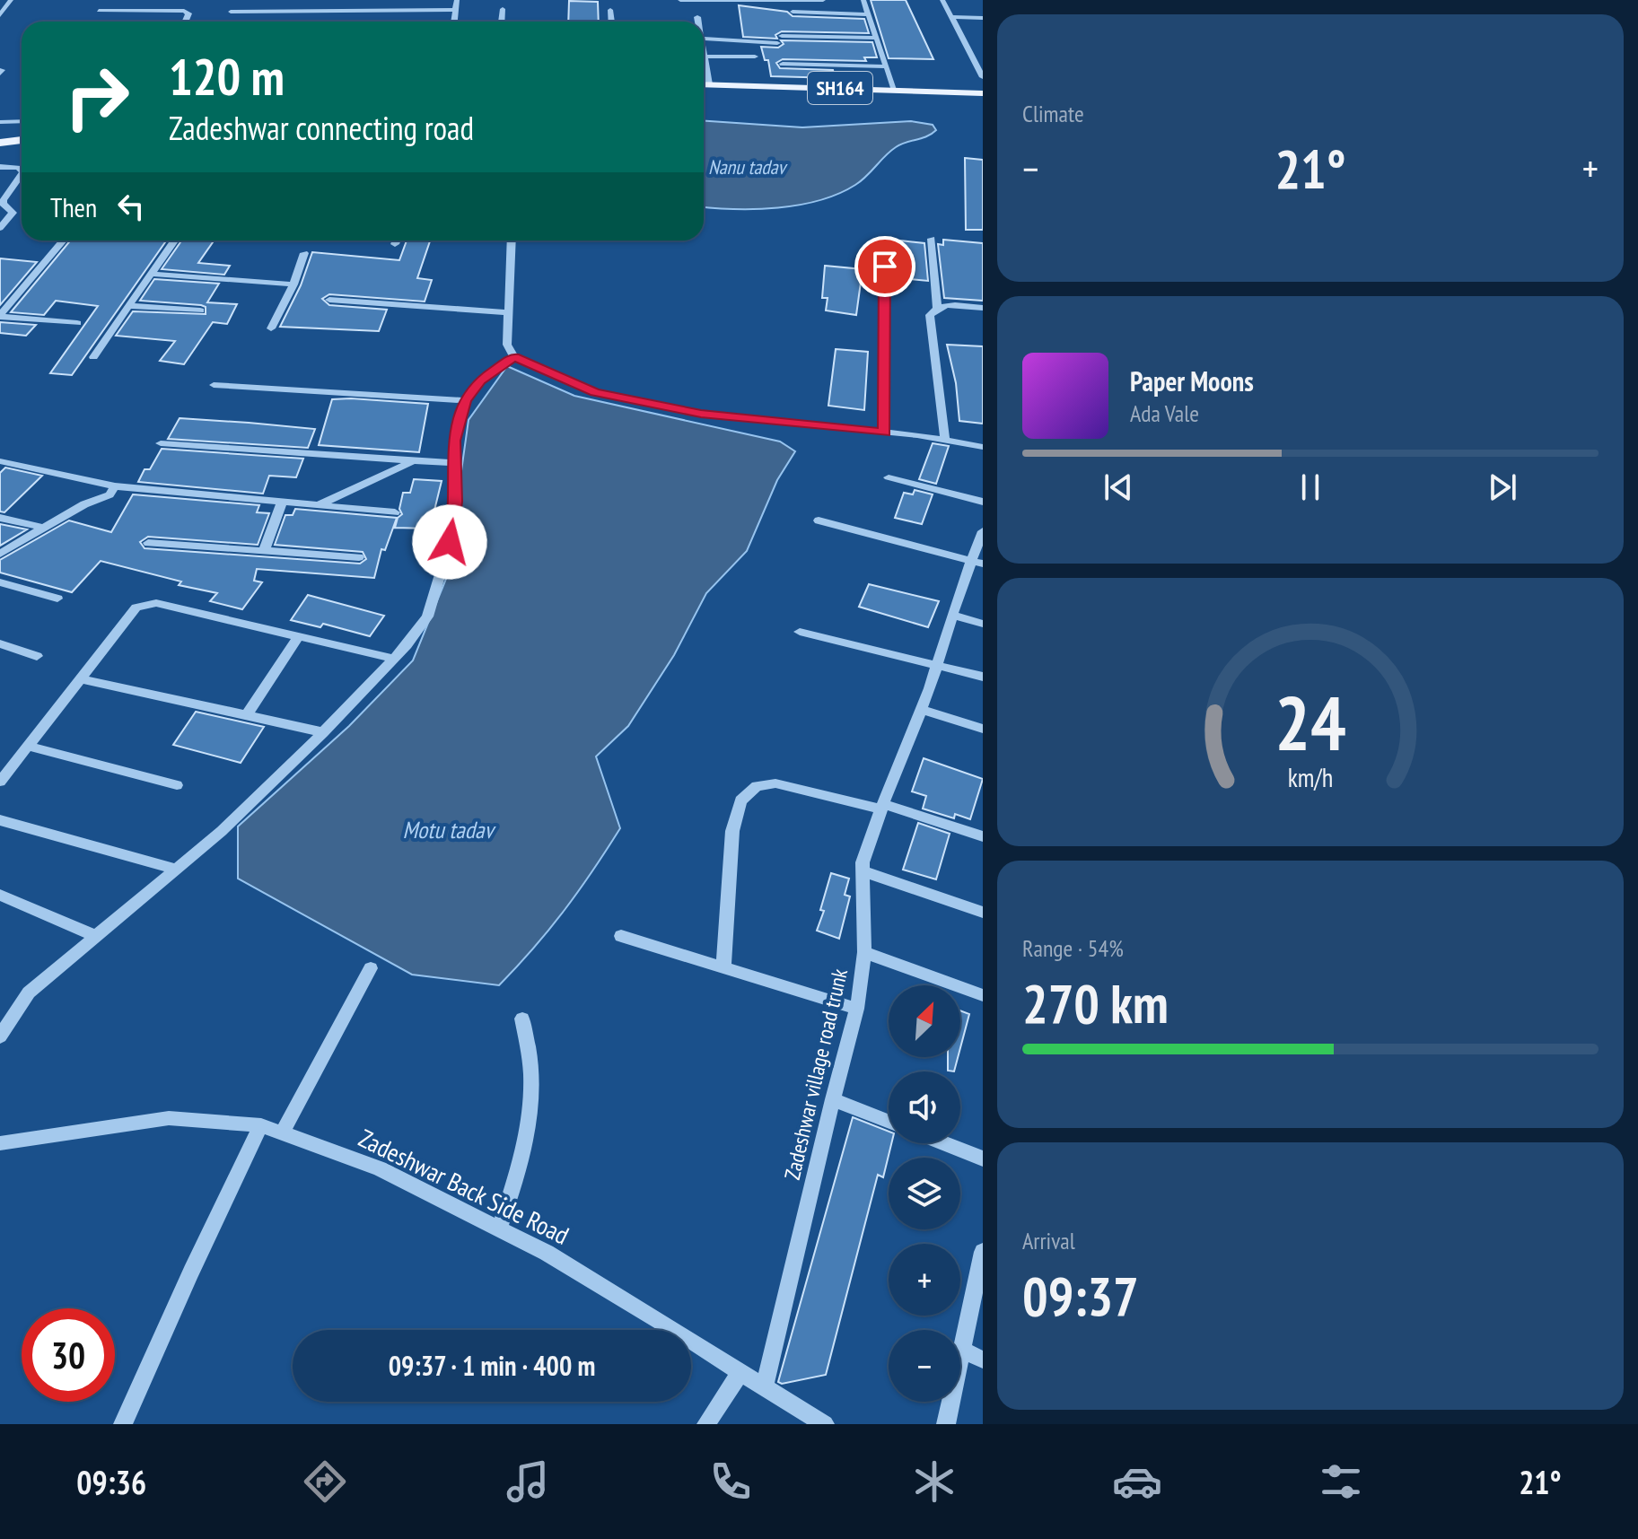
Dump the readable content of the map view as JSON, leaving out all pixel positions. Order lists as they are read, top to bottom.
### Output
{
  "streets": {
    "main road": ["SH164"],
    "street": ["Zadeshwar village road trunk", "Zadeshwar Back Side Road"]
  },
  "crossings": [
    ["Zadeshwar village road trunk", "Zadeshwar Back Side Road"]
  ],
  "water": ["Nanu tadav", "Motu tadav"],
  "north": "top right",
  "page": {
    "tile": [
      "Climate",
      ["Range · 54%", "270 km"],
      ["Arrival", "09:37"]
    ],
    "turn": ["120 m", "Zadeshwar connecting road"],
    "heat": ["−", "21°", "+"],
    "then": "Then",
    "song": ["Paper Moons", "Ada Vale"],
    "map_buttons": ["+", "−"],
    "limit": "30",
    "trip": "09:37 · 1 min · 400 m",
    "tabs": ["09:36", "21°"],
    "gauge": ["24", "km/h"]
  }
}
